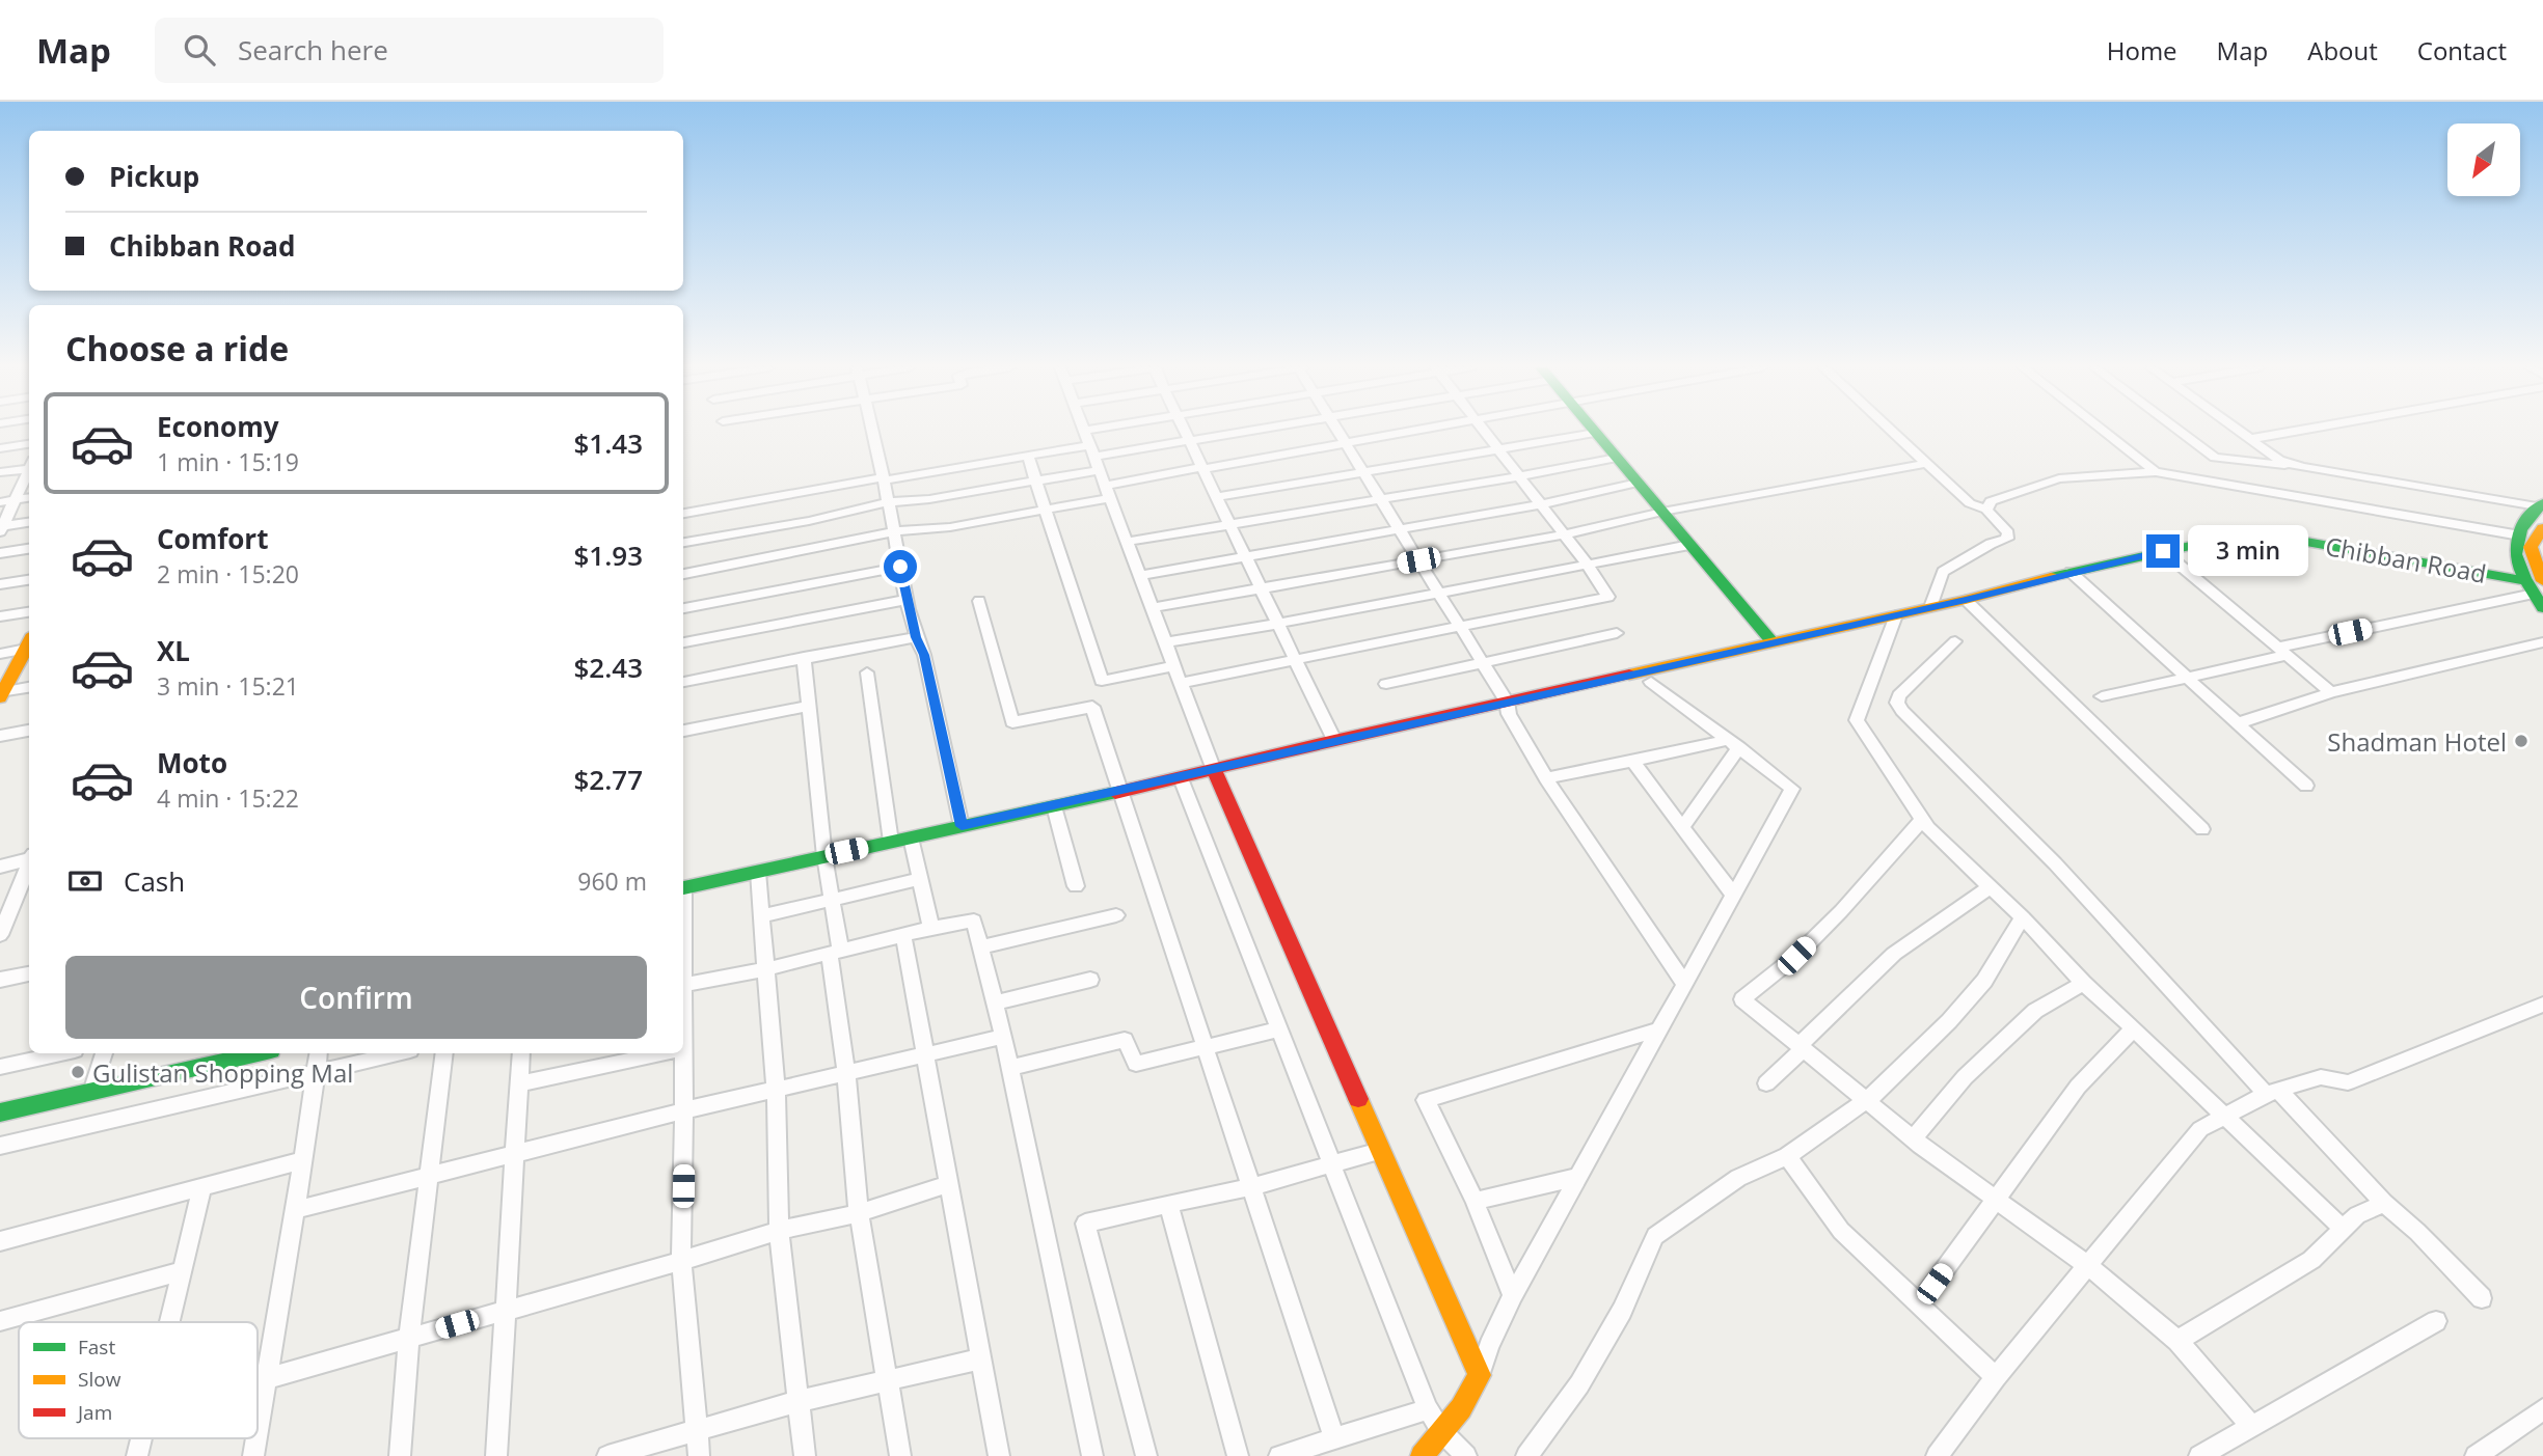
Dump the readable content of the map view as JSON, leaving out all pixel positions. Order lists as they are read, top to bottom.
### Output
{
  "streets": {
    "street": ["Chibban Road"]
  },
  "places": ["Shadman Hotel", "Gulistan Shopping Mal"],
  "legend": ["Fast", "Slow", "Jam"],
  "north": "bottom left",
  "page": {
    "header": "Map",
    "search": "Search here",
    "nav": [
      "Home",
      "Map",
      "About",
      "Contact"
    ],
    "banner": ["Pickup", "Chibban Road"],
    "heading": "Choose a ride",
    "list": [
      {
        "name": "Economy",
        "note": "1 min · 15:19",
        "value": "$1.43"
      },
      {
        "name": "Comfort",
        "note": "2 min · 15:20",
        "value": "$1.93"
      },
      {
        "name": "XL",
        "note": "3 min · 15:21",
        "value": "$2.43"
      },
      {
        "name": "Moto",
        "note": "4 min · 15:22",
        "value": "$2.77"
      }
    ],
    "bubble": "3 min",
    "pay": ["Cash", "960 m"],
    "buttons": "Confirm"
  }
}
